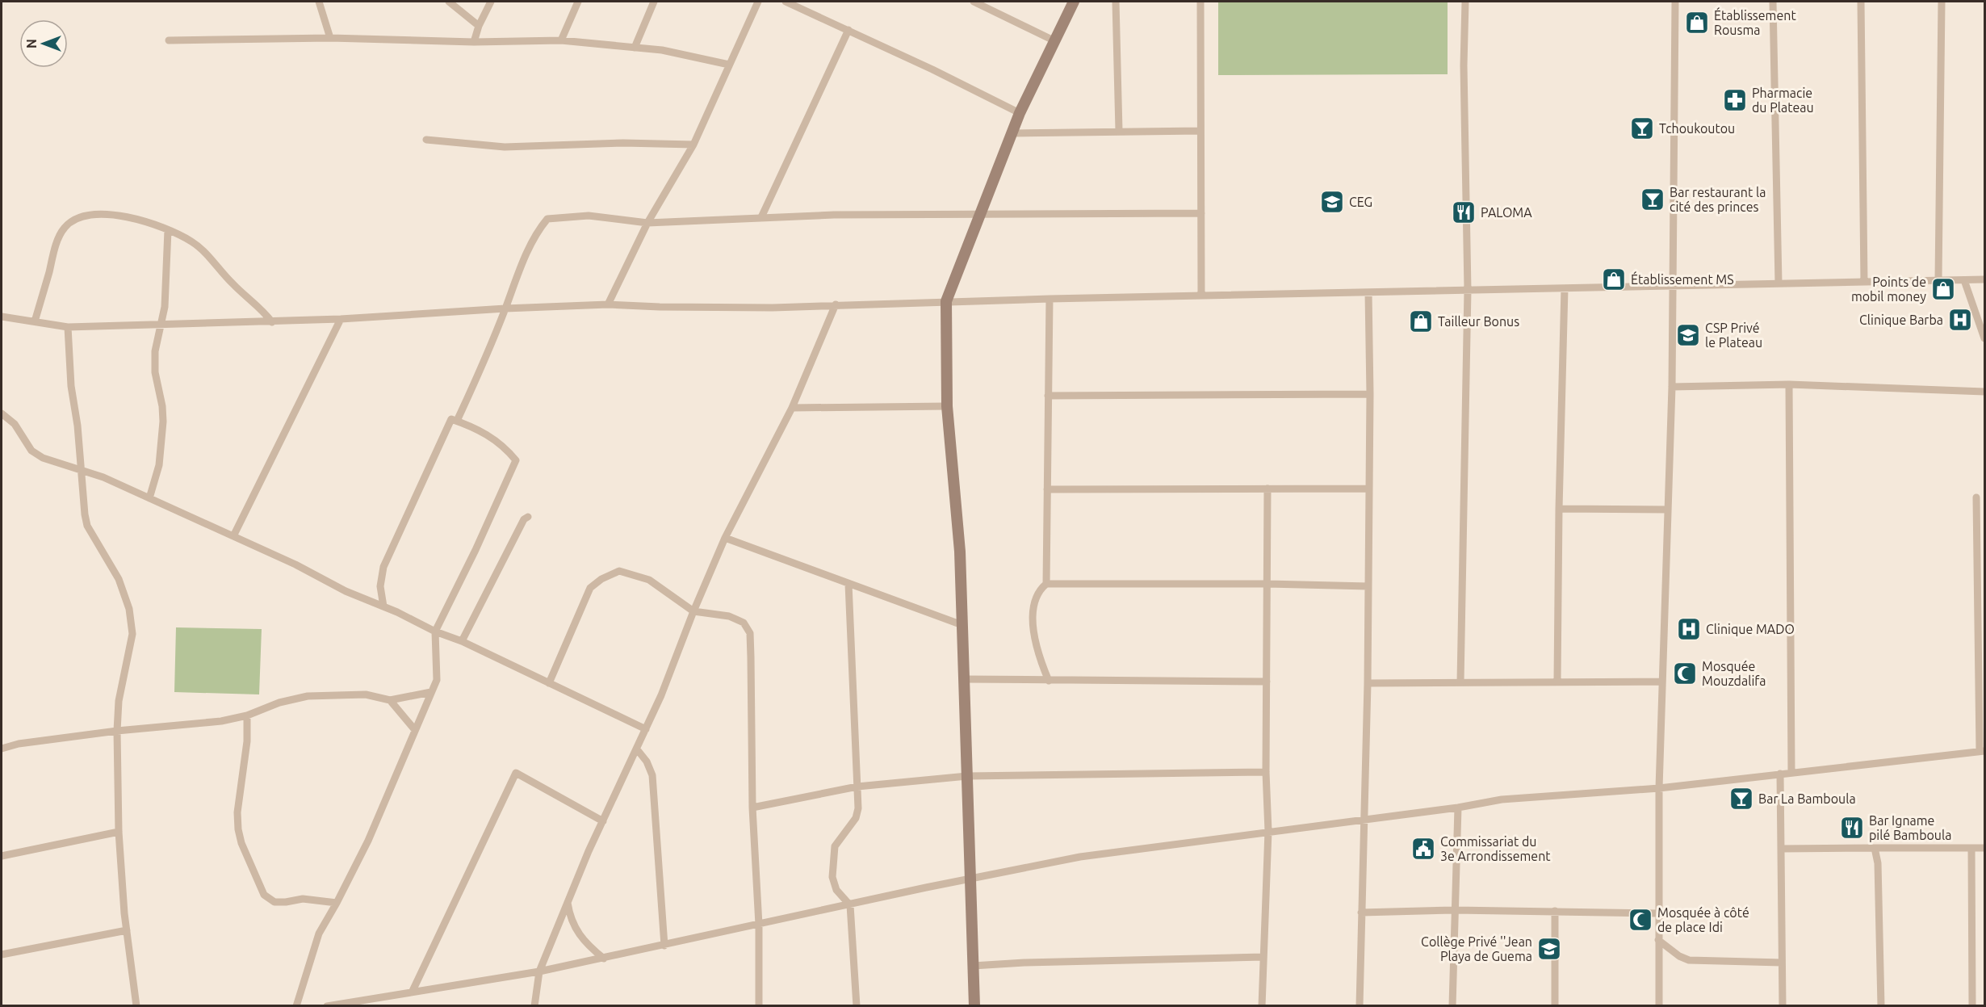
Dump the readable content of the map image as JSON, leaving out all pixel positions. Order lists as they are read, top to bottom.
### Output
{
  "places": {
    "shop": [
      "Établissement Rousma",
      "Établissement MS",
      "Points de mobil money",
      "Tailleur Bonus"
    ],
    "pharmacy": ["Pharmacie du Plateau"],
    "bar": ["Tchoukoutou", "Bar restaurant la cité des princes", "Bar La Bamboula"],
    "school or university": ["CEG", "CSP Privé le Plateau", "Collège Privé ''Jean Playa de Guema"],
    "restaurant": ["PALOMA", "Bar Igname pilé Bamboula"],
    "hospital": ["Clinique Barba", "Clinique MADO"],
    "mosque": ["Mosquée Mouzdalifa", "Mosquée à côté de place Idi"],
    "public building": ["Commissariat du 3e Arrondissement"]
  },
  "north": "left"
}
